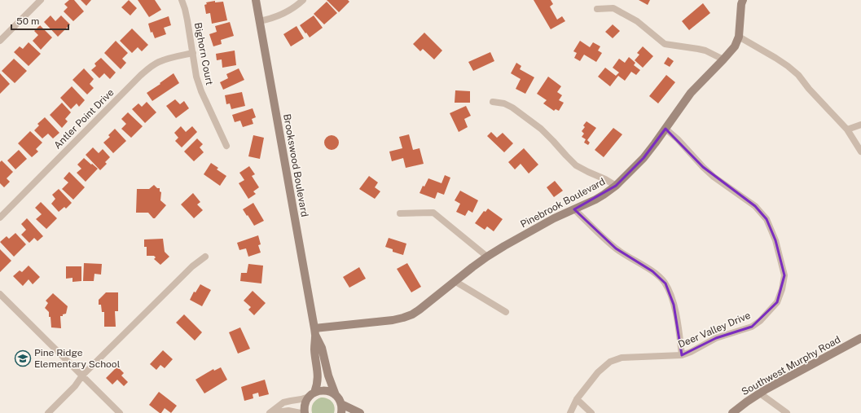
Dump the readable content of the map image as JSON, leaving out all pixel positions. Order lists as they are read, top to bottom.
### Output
{
  "streets": {
    "main road": ["Brookswood Boulevard", "Pinebrook Boulevard", "Southwest Murphy Road"],
    "street": ["Bighorn Court", "Antler Point Drive", "Deer Valley Drive"]
  },
  "crossings": [
    ["Bighorn Court", "Antler Point Drive"],
    ["Brookswood Boulevard", "Pinebrook Boulevard"],
    ["Pinebrook Boulevard", "Deer Valley Drive"]
  ],
  "places": {
    "school or university": ["Pine Ridge Elementary School"]
  },
  "scale_bar": "50 m"
}
